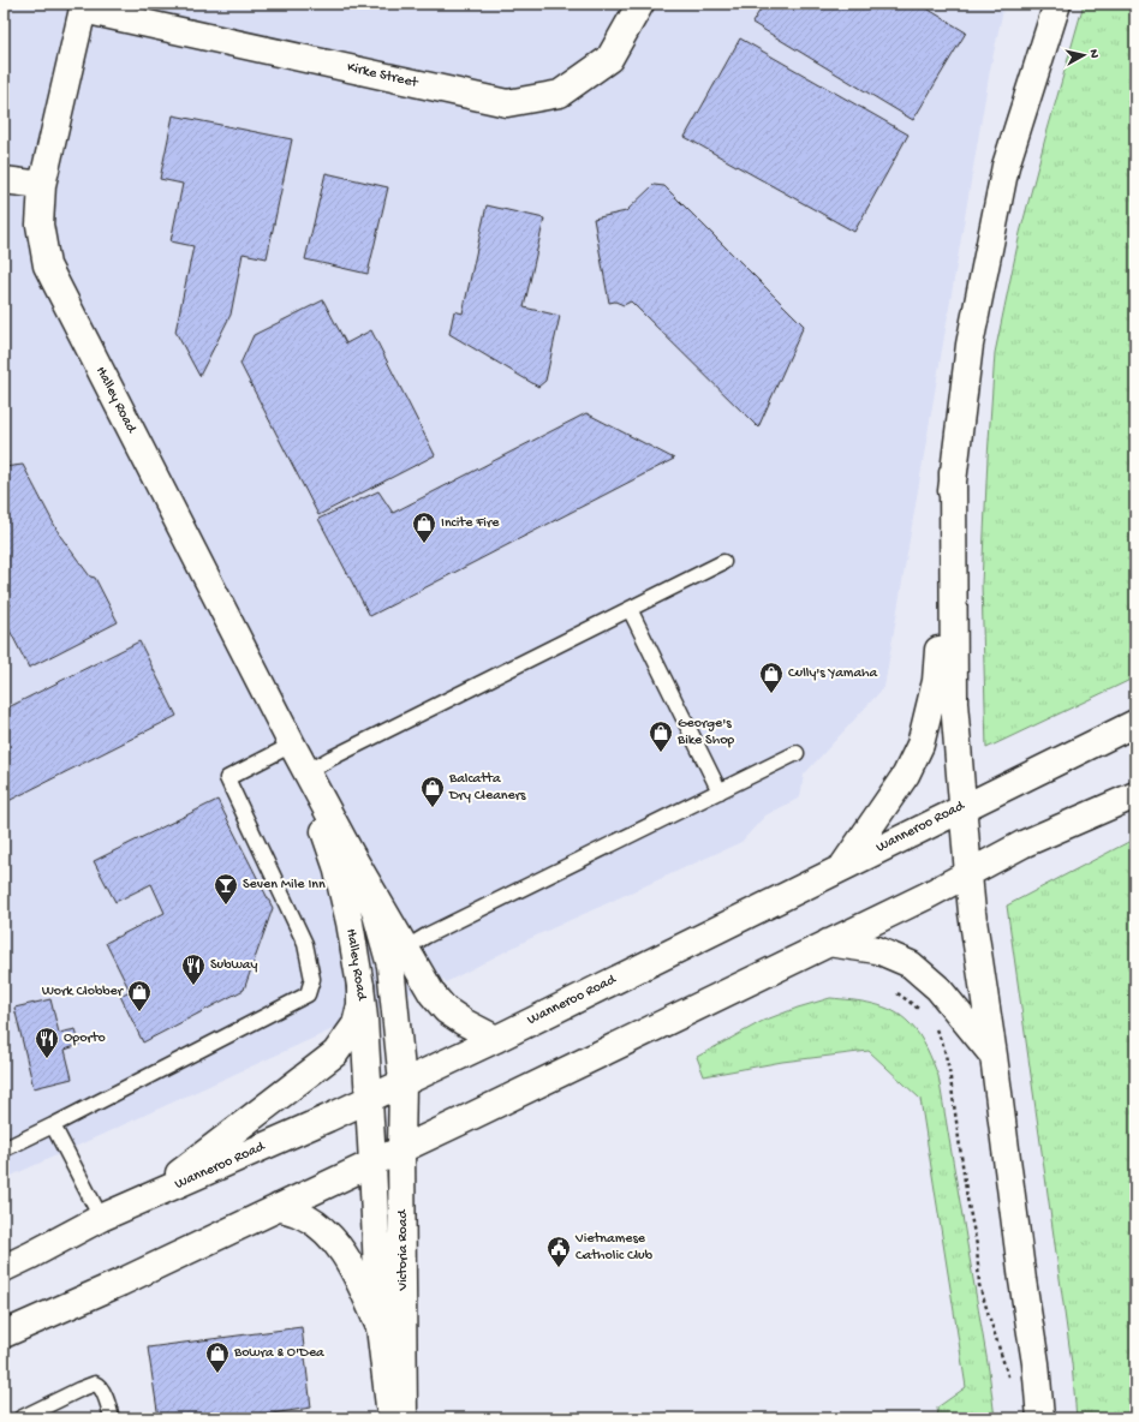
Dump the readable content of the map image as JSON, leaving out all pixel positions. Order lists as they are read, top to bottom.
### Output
{
  "streets": {
    "main road": [
      "Kirke Street",
      "Halley Road",
      "Wanneroo Road",
      "Victoria Road"
    ]
  },
  "crossings": [
    ["Kirke Street", "Halley Road"],
    ["Halley Road", "Wanneroo Road"],
    ["Halley Road", "Victoria Road"],
    ["Wanneroo Road", "Victoria Road"]
  ],
  "places": {
    "shop": [
      "Incite Fire",
      "Cully's Yamaha",
      "George's Bike Shop",
      "Balcatta Dry Cleaners",
      "Work Clobber",
      "Bowra & O'Dea"
    ],
    "bar": ["Seven Mile Inn"],
    "restaurant": ["Subway", "Oporto"],
    "public building": ["Vietnamese Catholic Club"]
  },
  "north": "right"
}
